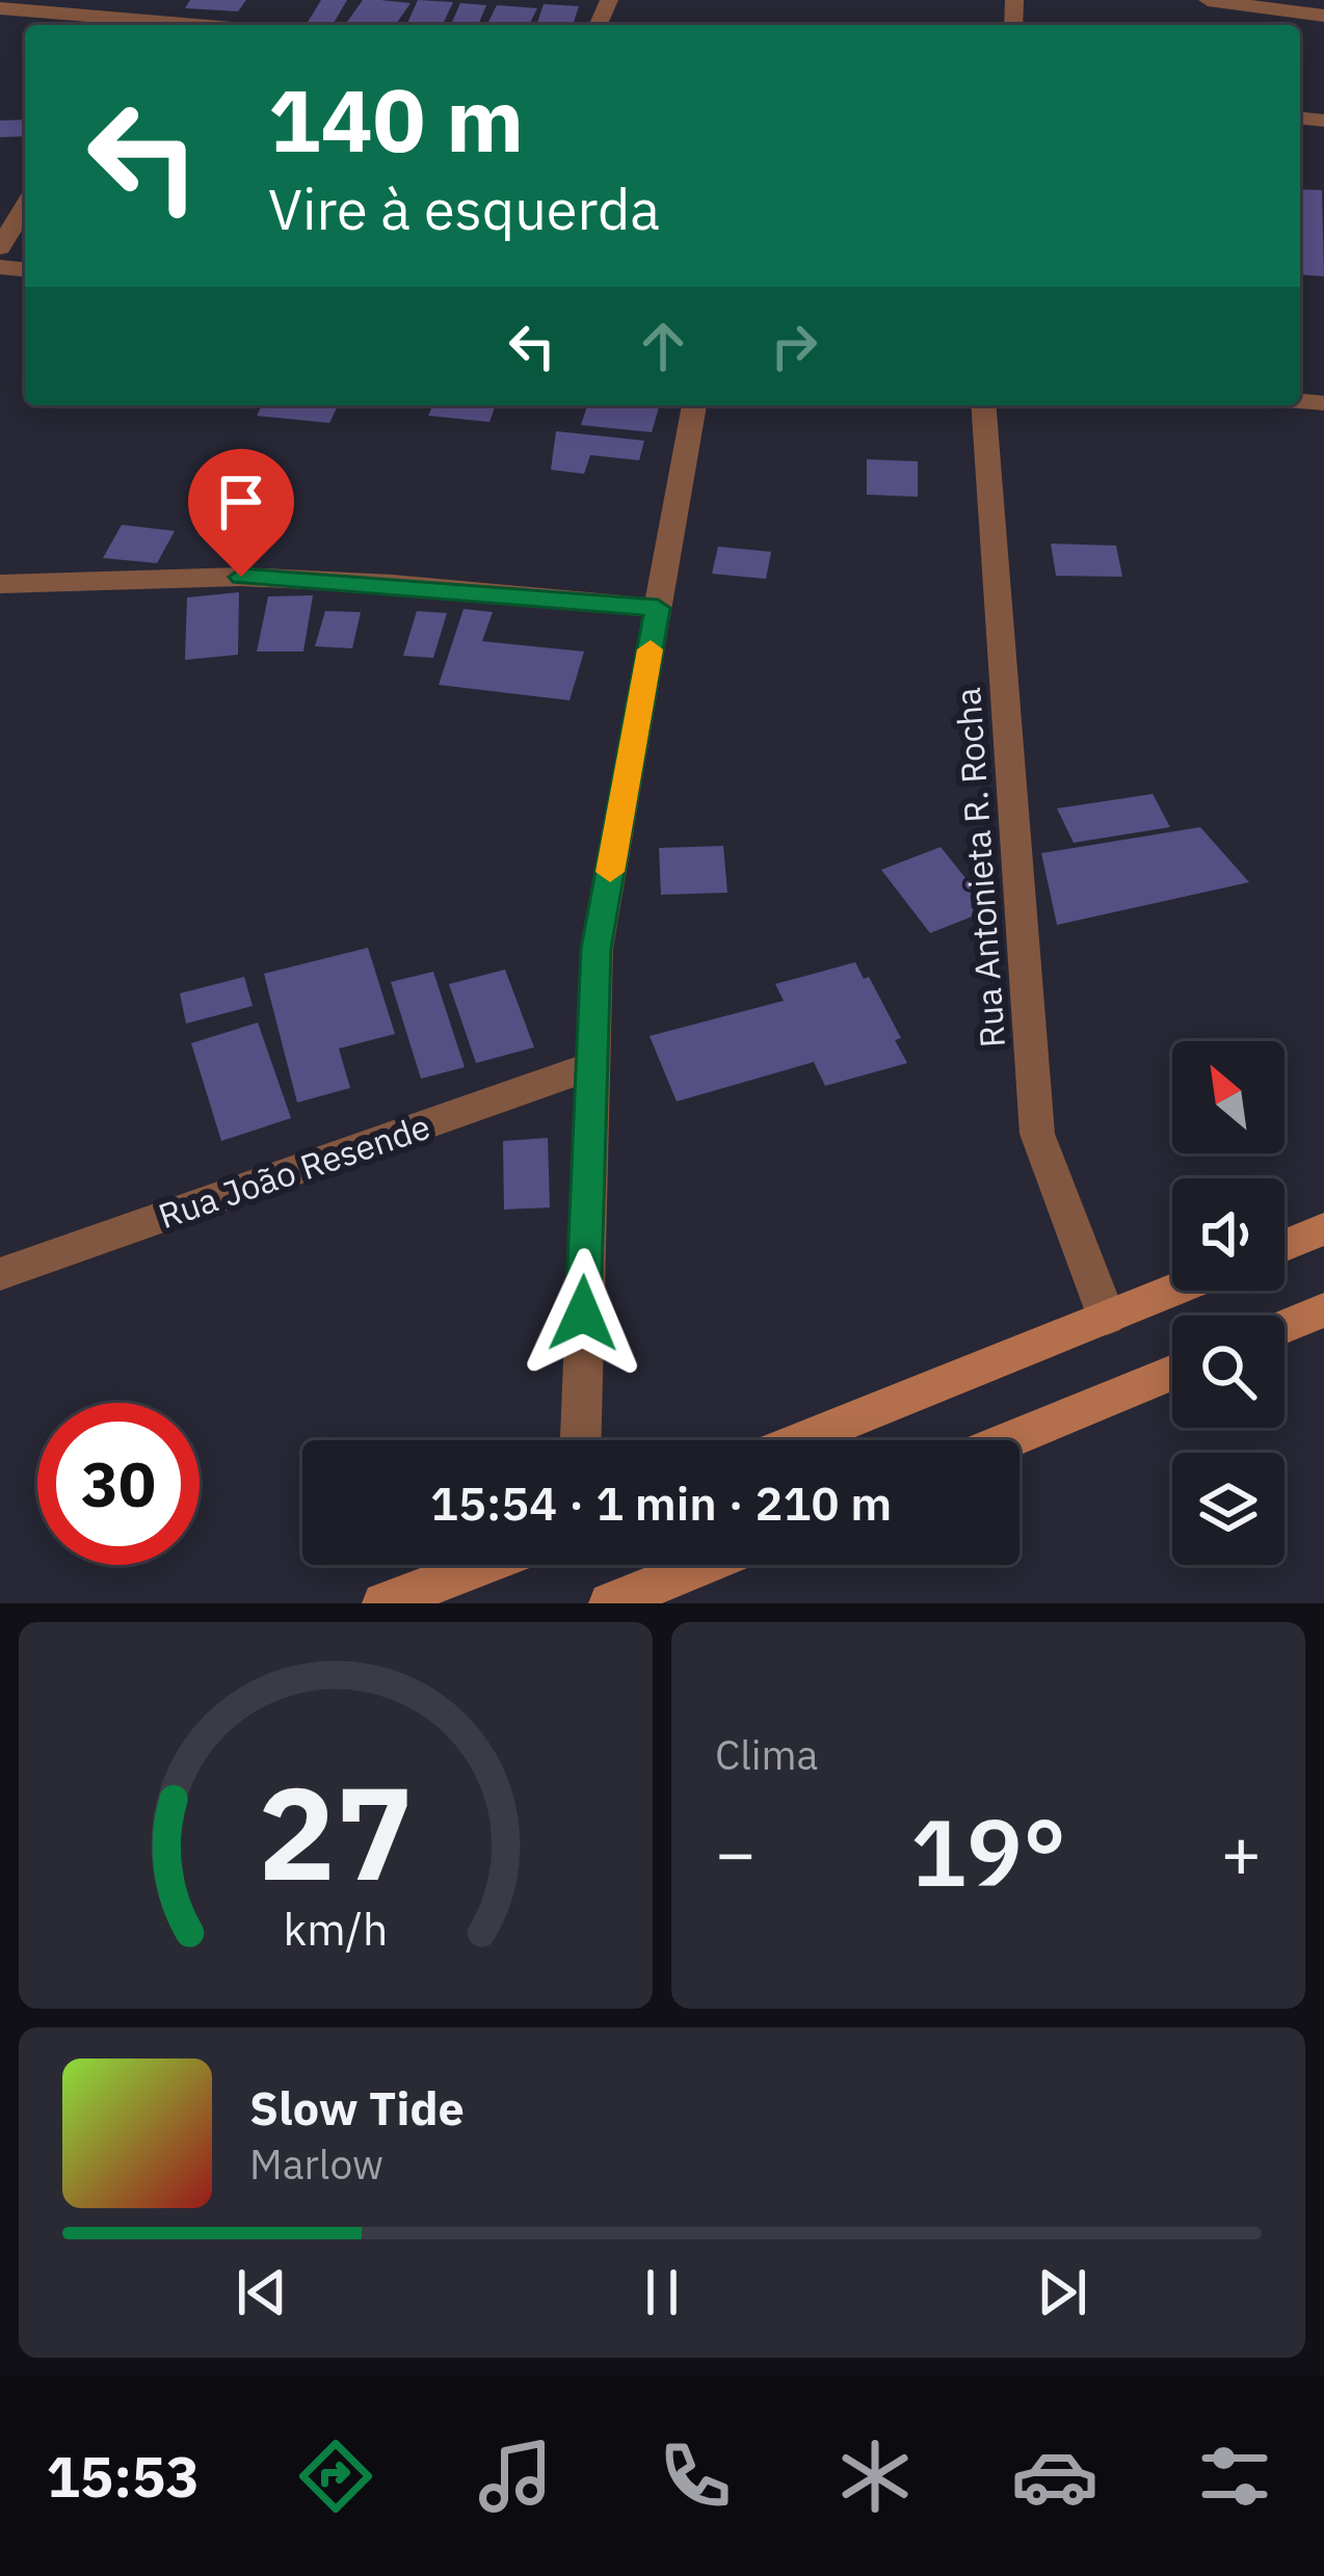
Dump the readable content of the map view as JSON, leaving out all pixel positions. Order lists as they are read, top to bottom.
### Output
{
  "streets": {
    "street": ["Rua Antonieta R. Rocha", "Rua João Resende"]
  },
  "north": "top left",
  "page": {
    "turn": ["140 m", "Vire à esquerda"],
    "limit": "30",
    "trip": "15:54 · 1 min · 210 m",
    "tile": "Clima",
    "heat": ["−", "19°", "+"],
    "song": ["Slow Tide", "Marlow"],
    "tabs": "15:53",
    "gauge": ["27", "km/h"]
  }
}
